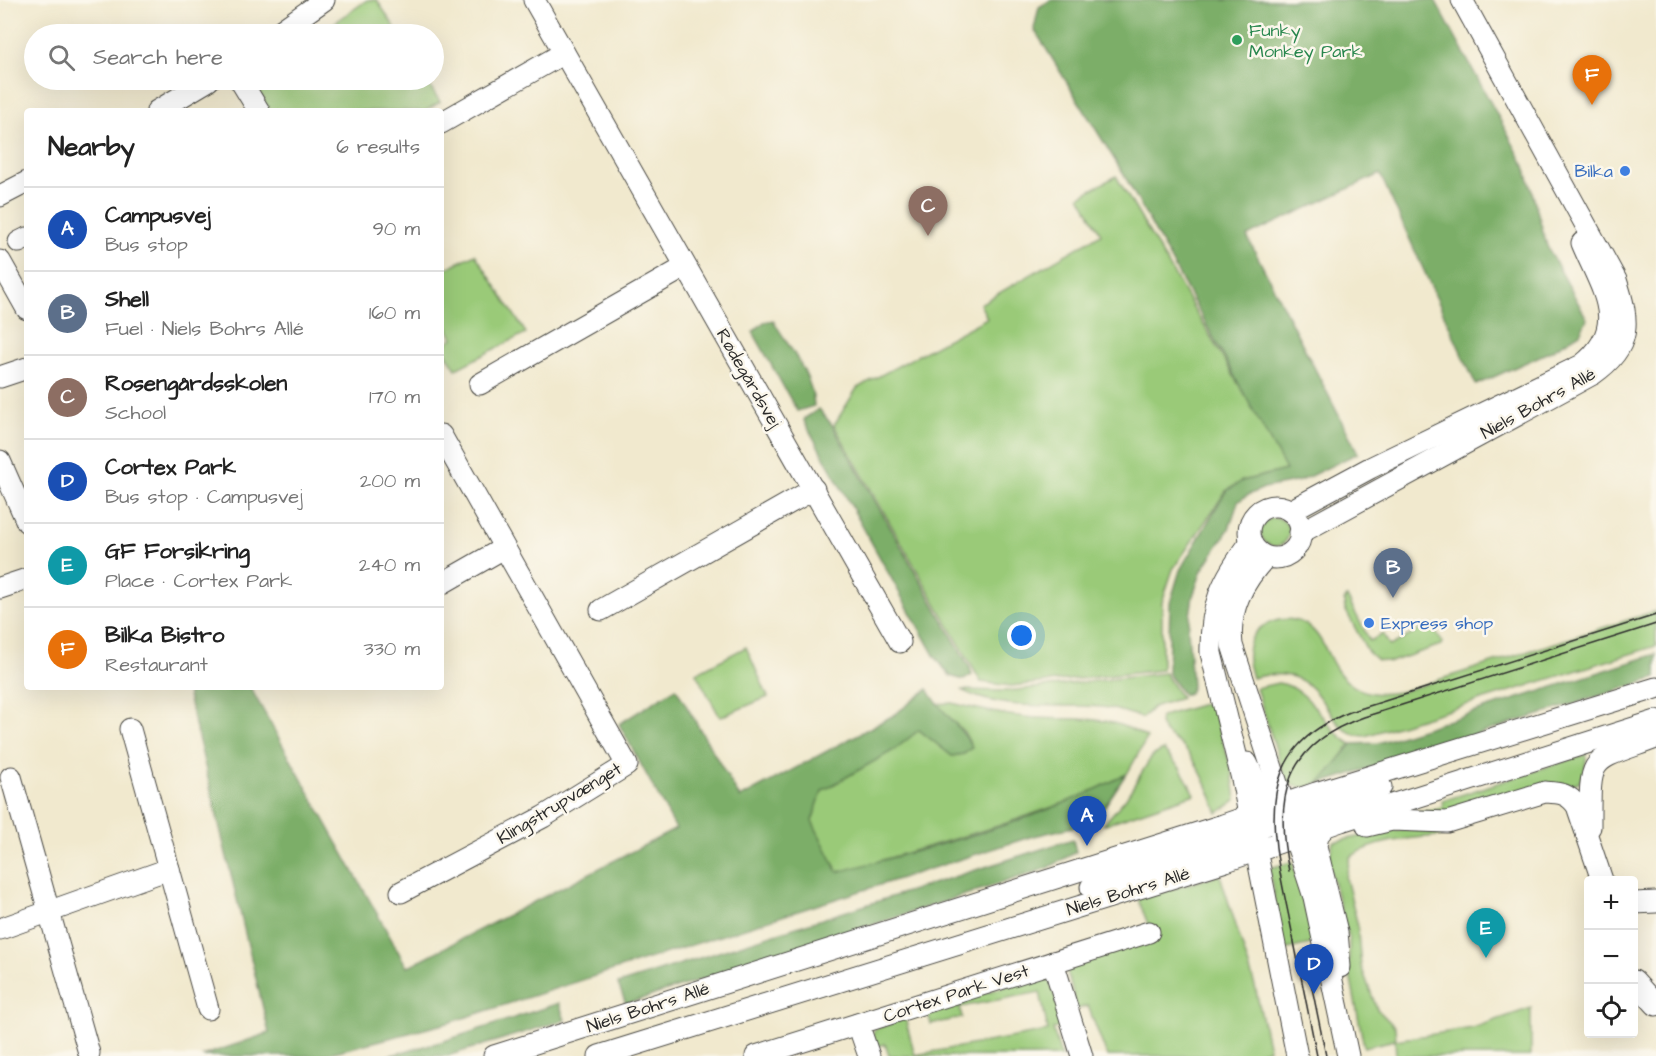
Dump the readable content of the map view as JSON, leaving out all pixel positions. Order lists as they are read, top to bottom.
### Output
{
  "streets": {
    "street": [
      "Rødegårdsvej",
      "Niels Bohrs Allé",
      "Klingstrupvænget",
      "Cortex Park Vest"
    ]
  },
  "places": ["Funky Monkey Park", "Bilka", "Express shop"],
  "page": {
    "search": "Search here",
    "pins": [
      "F",
      "C",
      "B",
      "A",
      "E",
      "D"
    ],
    "heading": ["Nearby", "6 results"],
    "list": [
      {
        "mark": "A",
        "name": "Campusvej",
        "note": "Bus stop",
        "value": "90 m"
      },
      {
        "mark": "B",
        "name": "Shell",
        "note": "Fuel · Niels Bohrs Allé",
        "value": "160 m"
      },
      {
        "mark": "C",
        "name": "Rosengårdsskolen",
        "note": "School",
        "value": "170 m"
      },
      {
        "mark": "D",
        "name": "Cortex Park",
        "note": "Bus stop · Campusvej",
        "value": "200 m"
      },
      {
        "mark": "E",
        "name": "GF Forsikring",
        "note": "Place · Cortex Park",
        "value": "240 m"
      },
      {
        "mark": "F",
        "name": "Bilka Bistro",
        "note": "Restaurant",
        "value": "330 m"
      }
    ],
    "map_buttons": ["+", "−"]
  }
}
